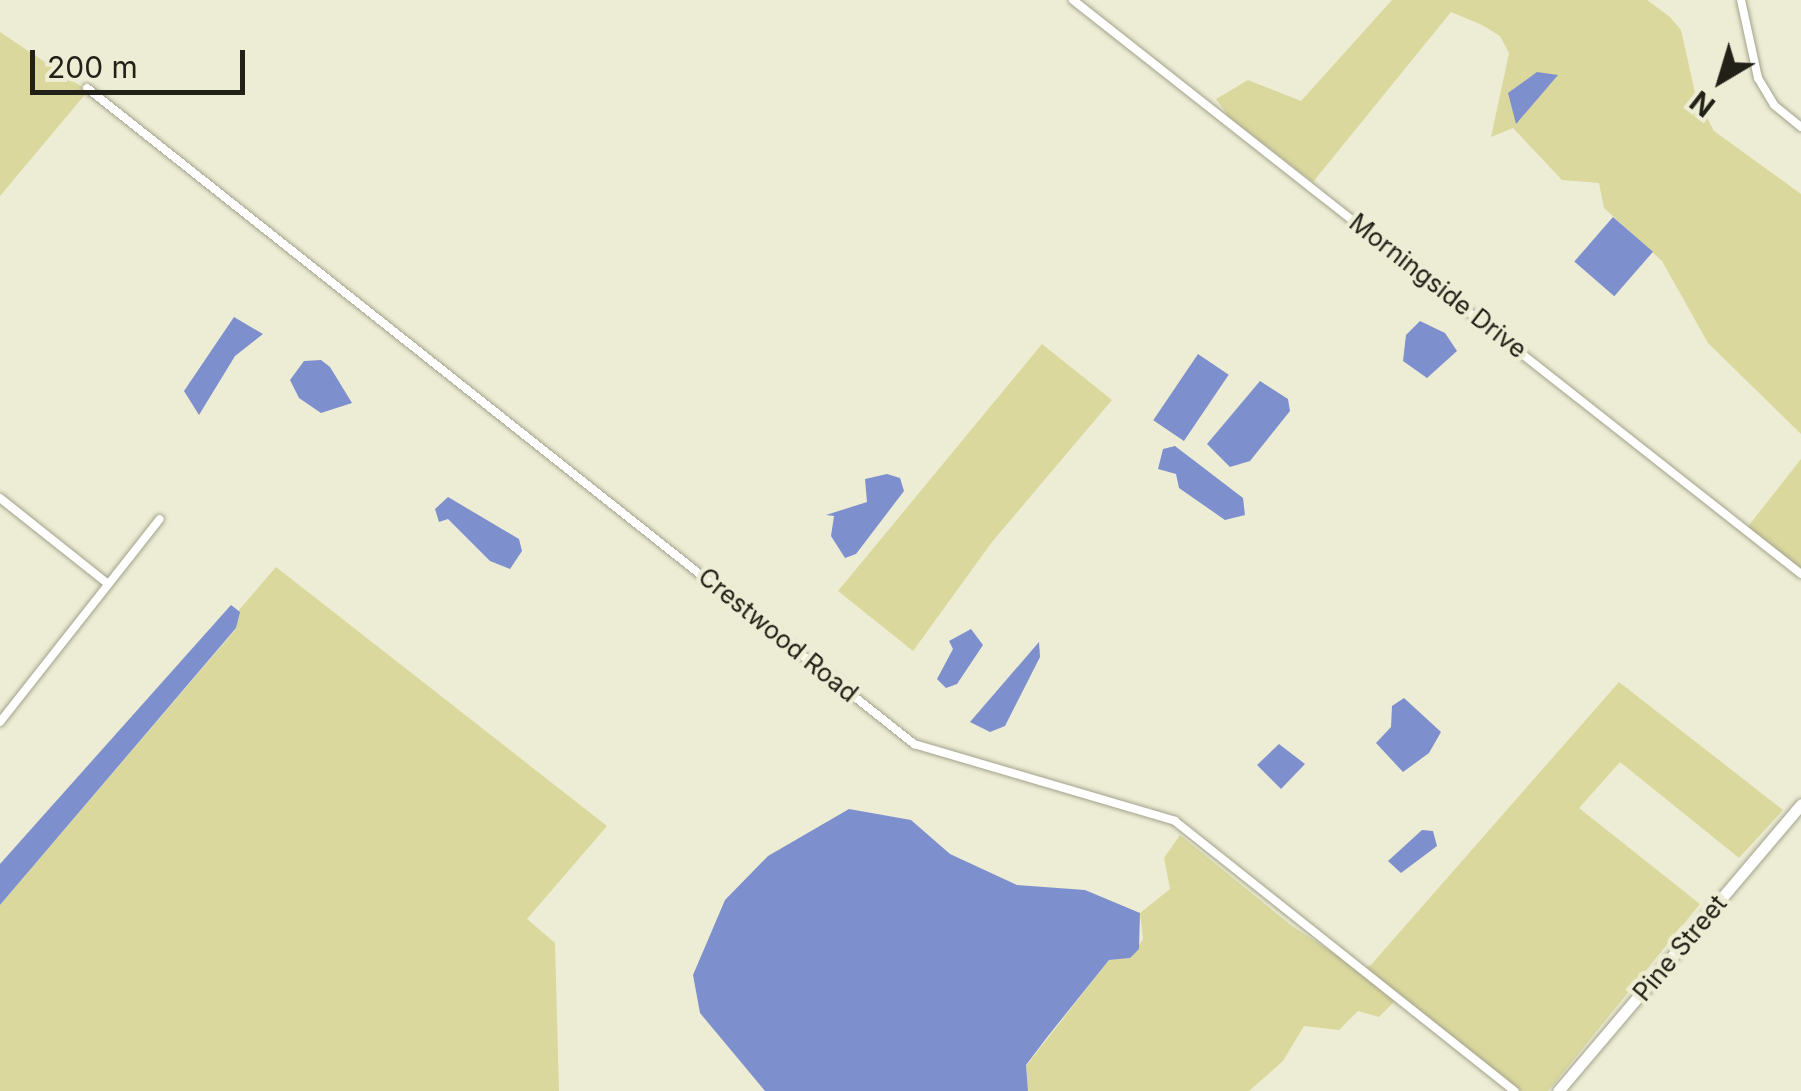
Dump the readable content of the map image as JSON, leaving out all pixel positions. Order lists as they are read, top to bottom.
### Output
{
  "streets": {
    "main road": ["Pine Street"],
    "street": ["Morningside Drive", "Crestwood Road"]
  },
  "scale_bar": "200 m",
  "north": "bottom left"
}
